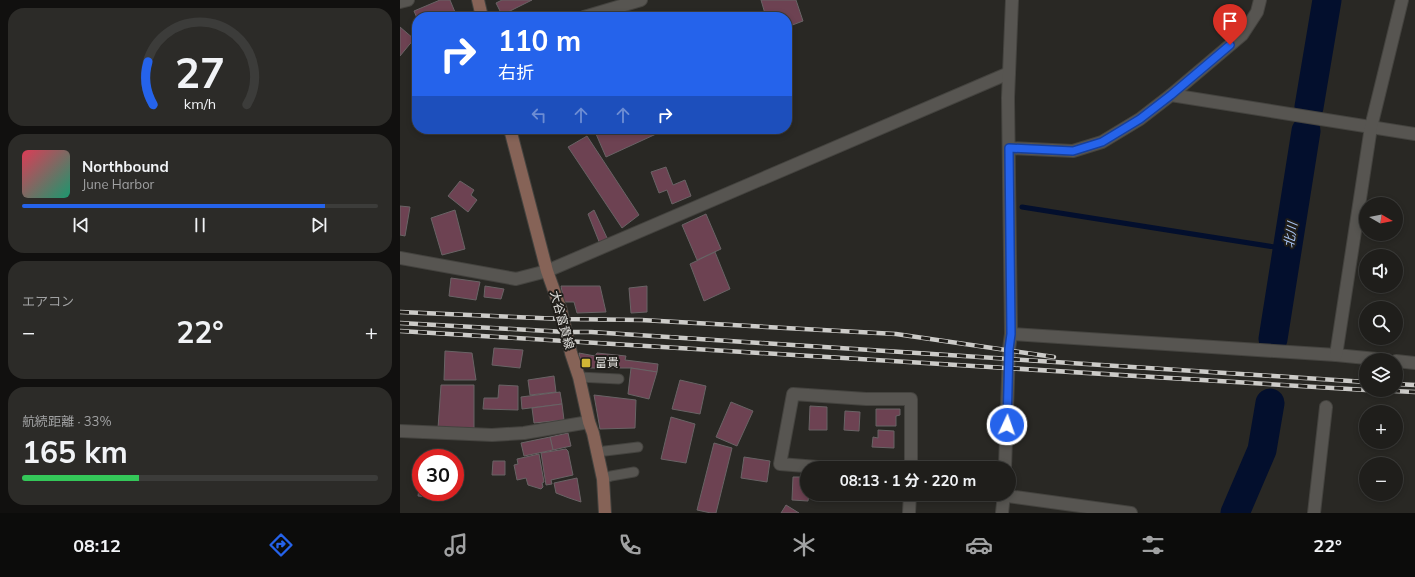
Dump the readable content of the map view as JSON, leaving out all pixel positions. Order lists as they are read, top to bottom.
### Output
{
  "streets": {
    "main road": ["大谷富貴線"]
  },
  "water": ["北川"],
  "places": {
    "transit": ["富貴"]
  },
  "north": "right",
  "page": {
    "turn": ["110 m", "右折"],
    "song": ["Northbound", "June Harbor"],
    "map_buttons": ["+", "−"],
    "tile": [
      "エアコン",
      ["航続距離 · 33%", "165 km"]
    ],
    "heat": ["−", "22°", "+"],
    "limit": "30",
    "trip": "08:13 · 1 分 · 220 m",
    "tabs": ["08:12", "22°"],
    "gauge": ["27", "km/h"]
  }
}
